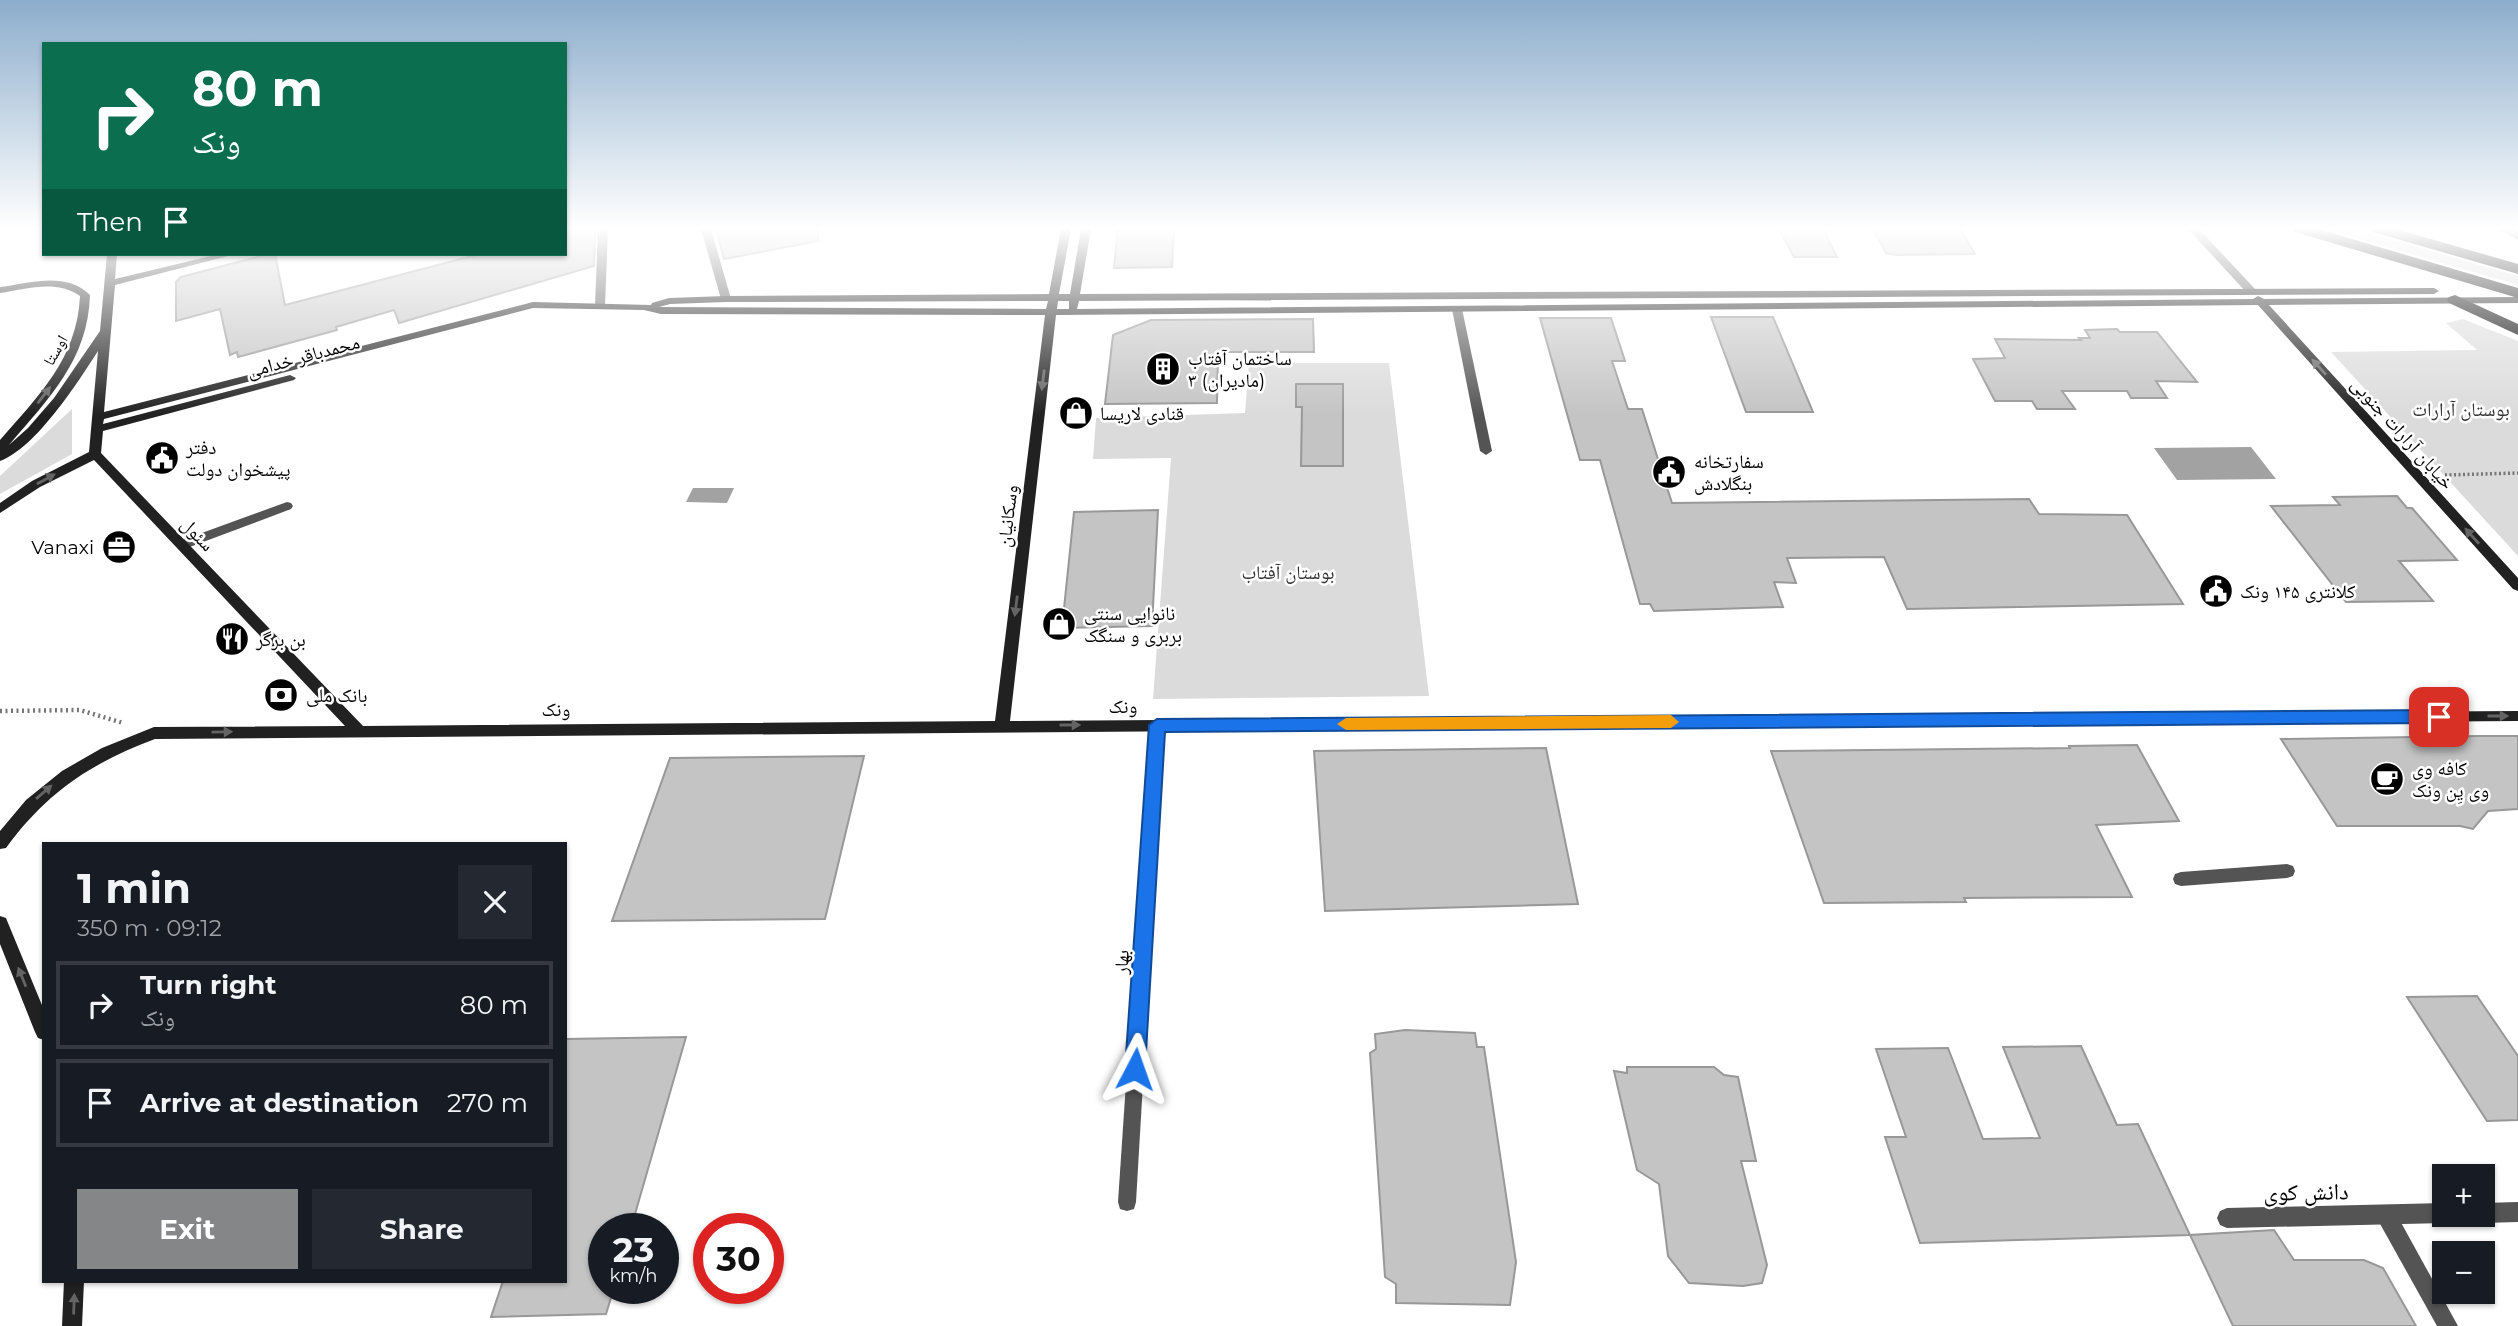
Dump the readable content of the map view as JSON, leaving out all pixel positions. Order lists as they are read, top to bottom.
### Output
{
  "streets": {
    "main road": [
      "اوستا",
      "محمدباقر خدامی",
      "خیابان آرارات جنوبی",
      "وسکانیان",
      "سئول",
      "ونک"
    ],
    "street": ["بهار", "دانش کوی"]
  },
  "crossings": [
    ["محمدباقر خدامی", "خیابان آرارات جنوبی"],
    ["محمدباقر خدامی", "وسکانیان"],
    ["وسکانیان", "ونک"],
    ["سئول", "ونک"],
    ["ونک", "بهار"]
  ],
  "one_way": ["خیابان آرارات جنوبی", "وسکانیان", "ونک"],
  "parks": ["بوستان آرارات", "بوستان آفتاب"],
  "places": {
    "building": ["ساختمان آفتاب ۳ (مادیران)"],
    "shop": ["قنادی لاریسا", "نانوایی سنتی بربری و سنگک"],
    "public building": ["دفتر پیشخوان دولت", "سفارتخانه بنگلادش", "کلانتری ۱۴۵ ونک"],
    "office": ["Vanaxi"],
    "restaurant": ["بن برگر"],
    "bank": ["بانک ملی"],
    "cafe": ["کافه وی‌ وی‌ یِن ونک"]
  },
  "page": {
    "turn": ["80 m", "ونک"],
    "then": "Then",
    "heading": ["1 min", "350 m · 09:12"],
    "list": [
      {
        "name": "Turn right",
        "note": "ونک",
        "value": "80 m"
      },
      {
        "name": "Arrive at destination",
        "value": "270 m"
      }
    ],
    "map_buttons": ["+", "−"],
    "buttons": ["Exit", "Share"],
    "speed": "23 km/h",
    "limit": "30"
  }
}
